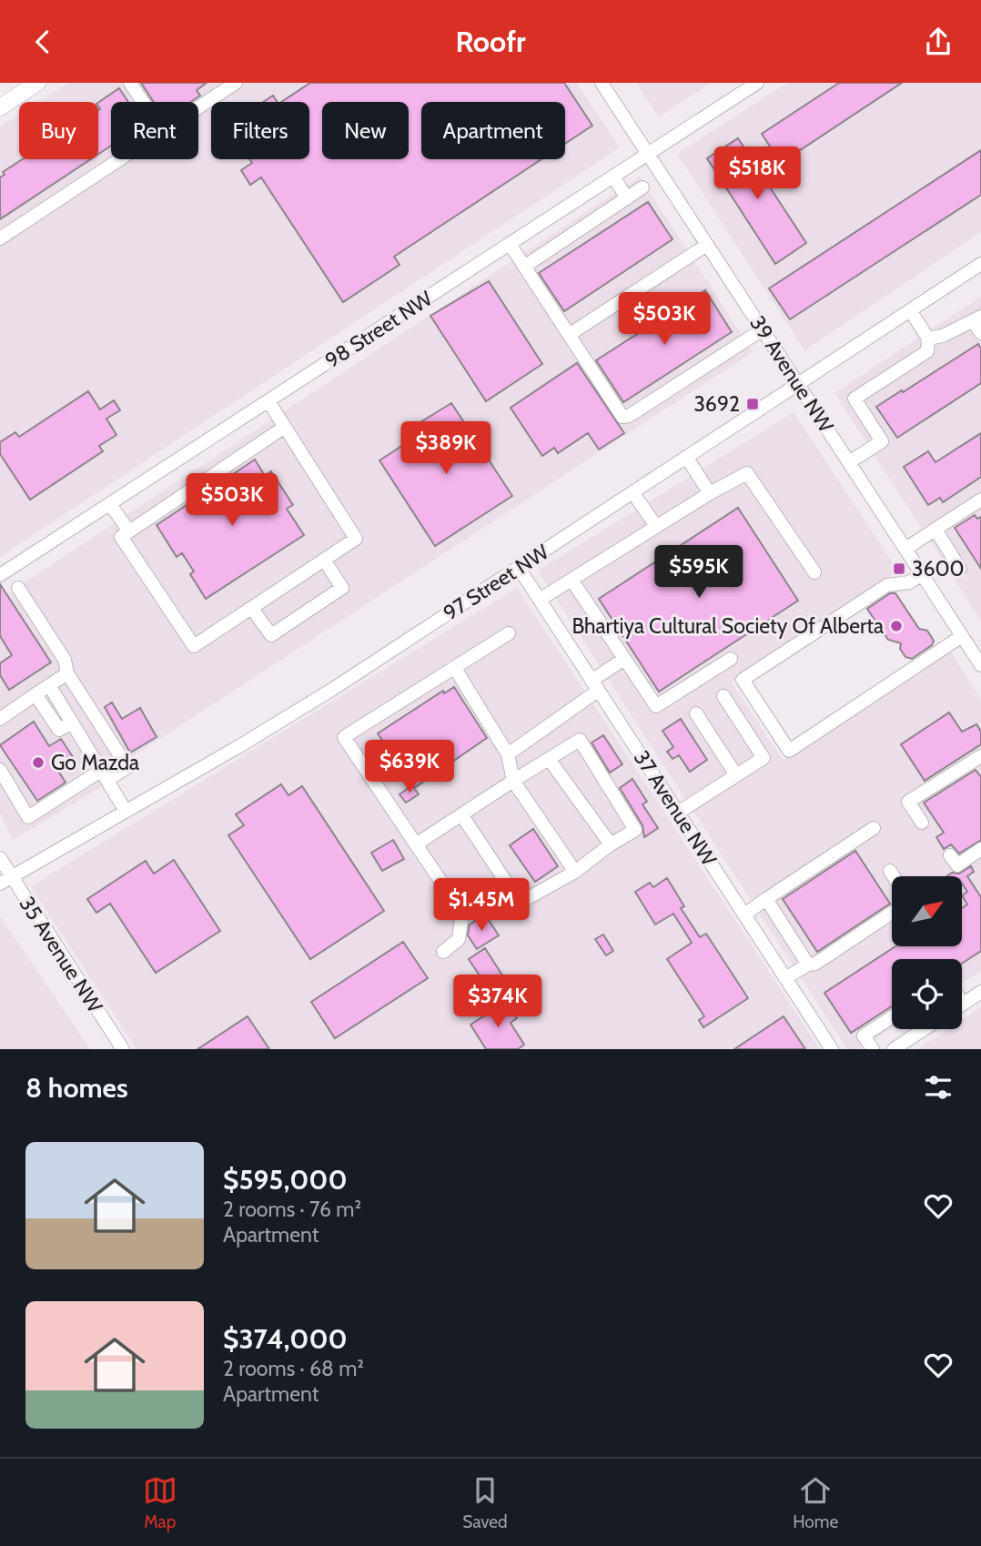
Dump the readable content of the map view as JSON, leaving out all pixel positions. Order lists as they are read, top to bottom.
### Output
{
  "streets": {
    "street": [
      "98 Street NW",
      "39 Avenue NW",
      "97 Street NW",
      "37 Avenue NW",
      "35 Avenue NW"
    ]
  },
  "crossings": [
    ["98 Street NW", "39 Avenue NW"],
    ["39 Avenue NW", "97 Street NW"],
    ["97 Street NW", "37 Avenue NW"],
    ["97 Street NW", "35 Avenue NW"]
  ],
  "places": {
    "transit": ["3692", "3600"],
    "other": ["Bhartiya Cultural Society Of Alberta", "Go Mazda"]
  },
  "north": "top right",
  "page": {
    "header": "Roofr",
    "chip": [
      "Buy",
      "Rent",
      "Filters",
      "New",
      "Apartment"
    ],
    "price": [
      "$518K",
      "$503K",
      "$389K",
      "$503K",
      "$595K",
      "$639K",
      "$1.45M",
      "$374K"
    ],
    "heading": "8 homes",
    "list": [
      {
        "name": "$595,000",
        "note": "2 rooms · 76 m² · Apartment"
      },
      {
        "name": "$374,000",
        "note": "2 rooms · 68 m² · Apartment"
      }
    ],
    "tabs": ["Map", "Saved", "Home"]
  }
}
